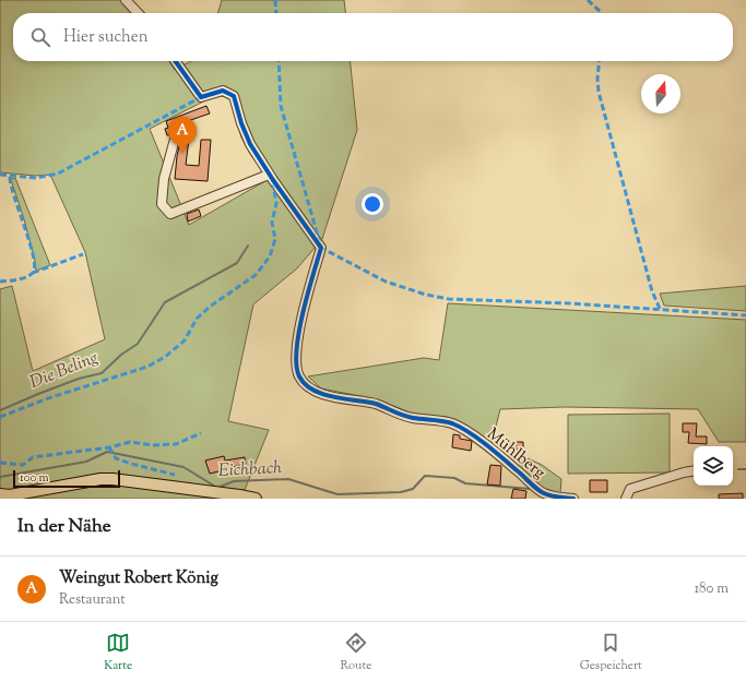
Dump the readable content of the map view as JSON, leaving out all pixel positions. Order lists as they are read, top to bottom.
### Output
{
  "streets": {
    "street": ["Mühlberg"]
  },
  "water": ["Die Beling", "Eichbach"],
  "scale_bar": "100 m",
  "north": "top",
  "page": {
    "search": "Hier suchen",
    "pins": "A",
    "scale": "100 m",
    "heading": "In der Nähe",
    "list": [
      {
        "mark": "A",
        "name": "Weingut Robert König",
        "note": "Restaurant",
        "value": "180 m"
      }
    ],
    "nav": ["Karte", "Route", "Gespeichert"]
  }
}
